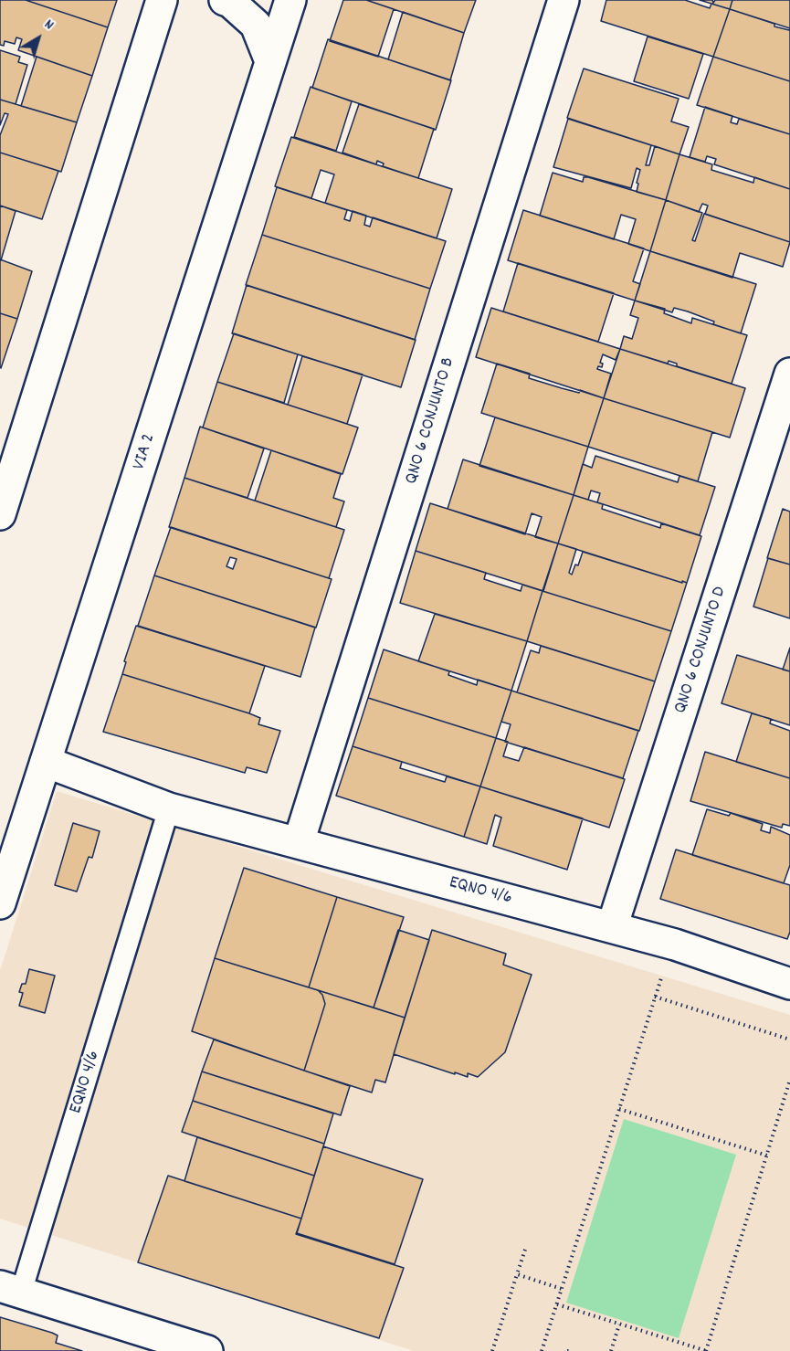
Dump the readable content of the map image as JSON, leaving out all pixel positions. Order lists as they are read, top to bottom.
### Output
{
  "streets": {
    "street": [
      "QNO 6 CONJUNTO B",
      "VIA 2",
      "QNO 6 CONJUNTO D",
      "EQNO 4/6"
    ]
  },
  "crossings": [
    ["QNO 6 CONJUNTO B", "EQNO 4/6"],
    ["VIA 2", "EQNO 4/6"],
    ["QNO 6 CONJUNTO D", "EQNO 4/6"]
  ],
  "north": "top right"
}
